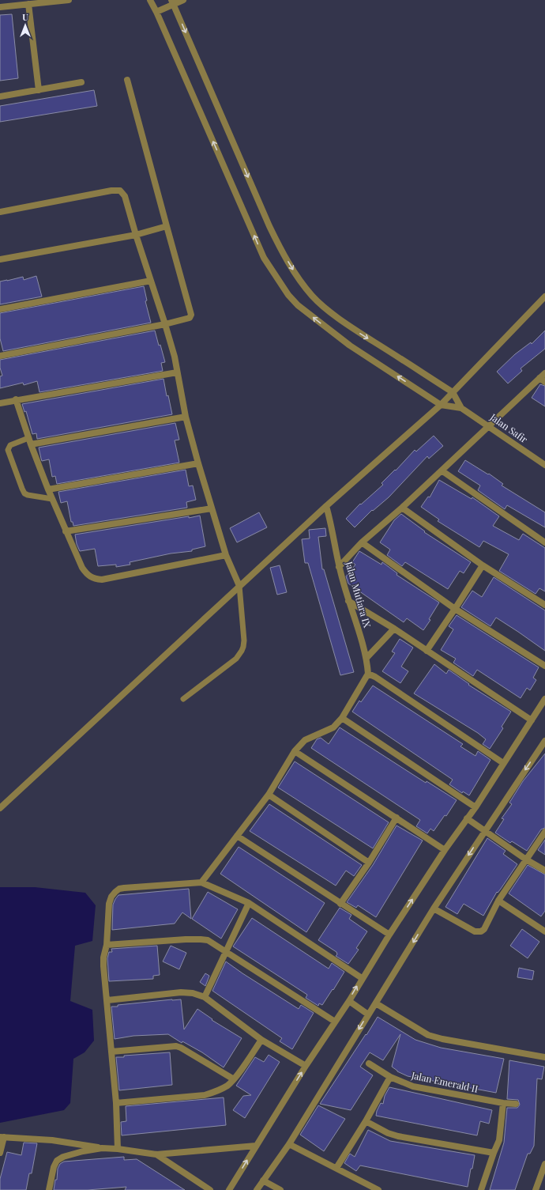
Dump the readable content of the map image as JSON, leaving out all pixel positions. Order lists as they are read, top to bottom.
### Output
{
  "streets": {
    "street": ["Jalan Safir", "Jalan Mutiara IX", "Jalan Emerald II"]
  },
  "north": "top"
}
